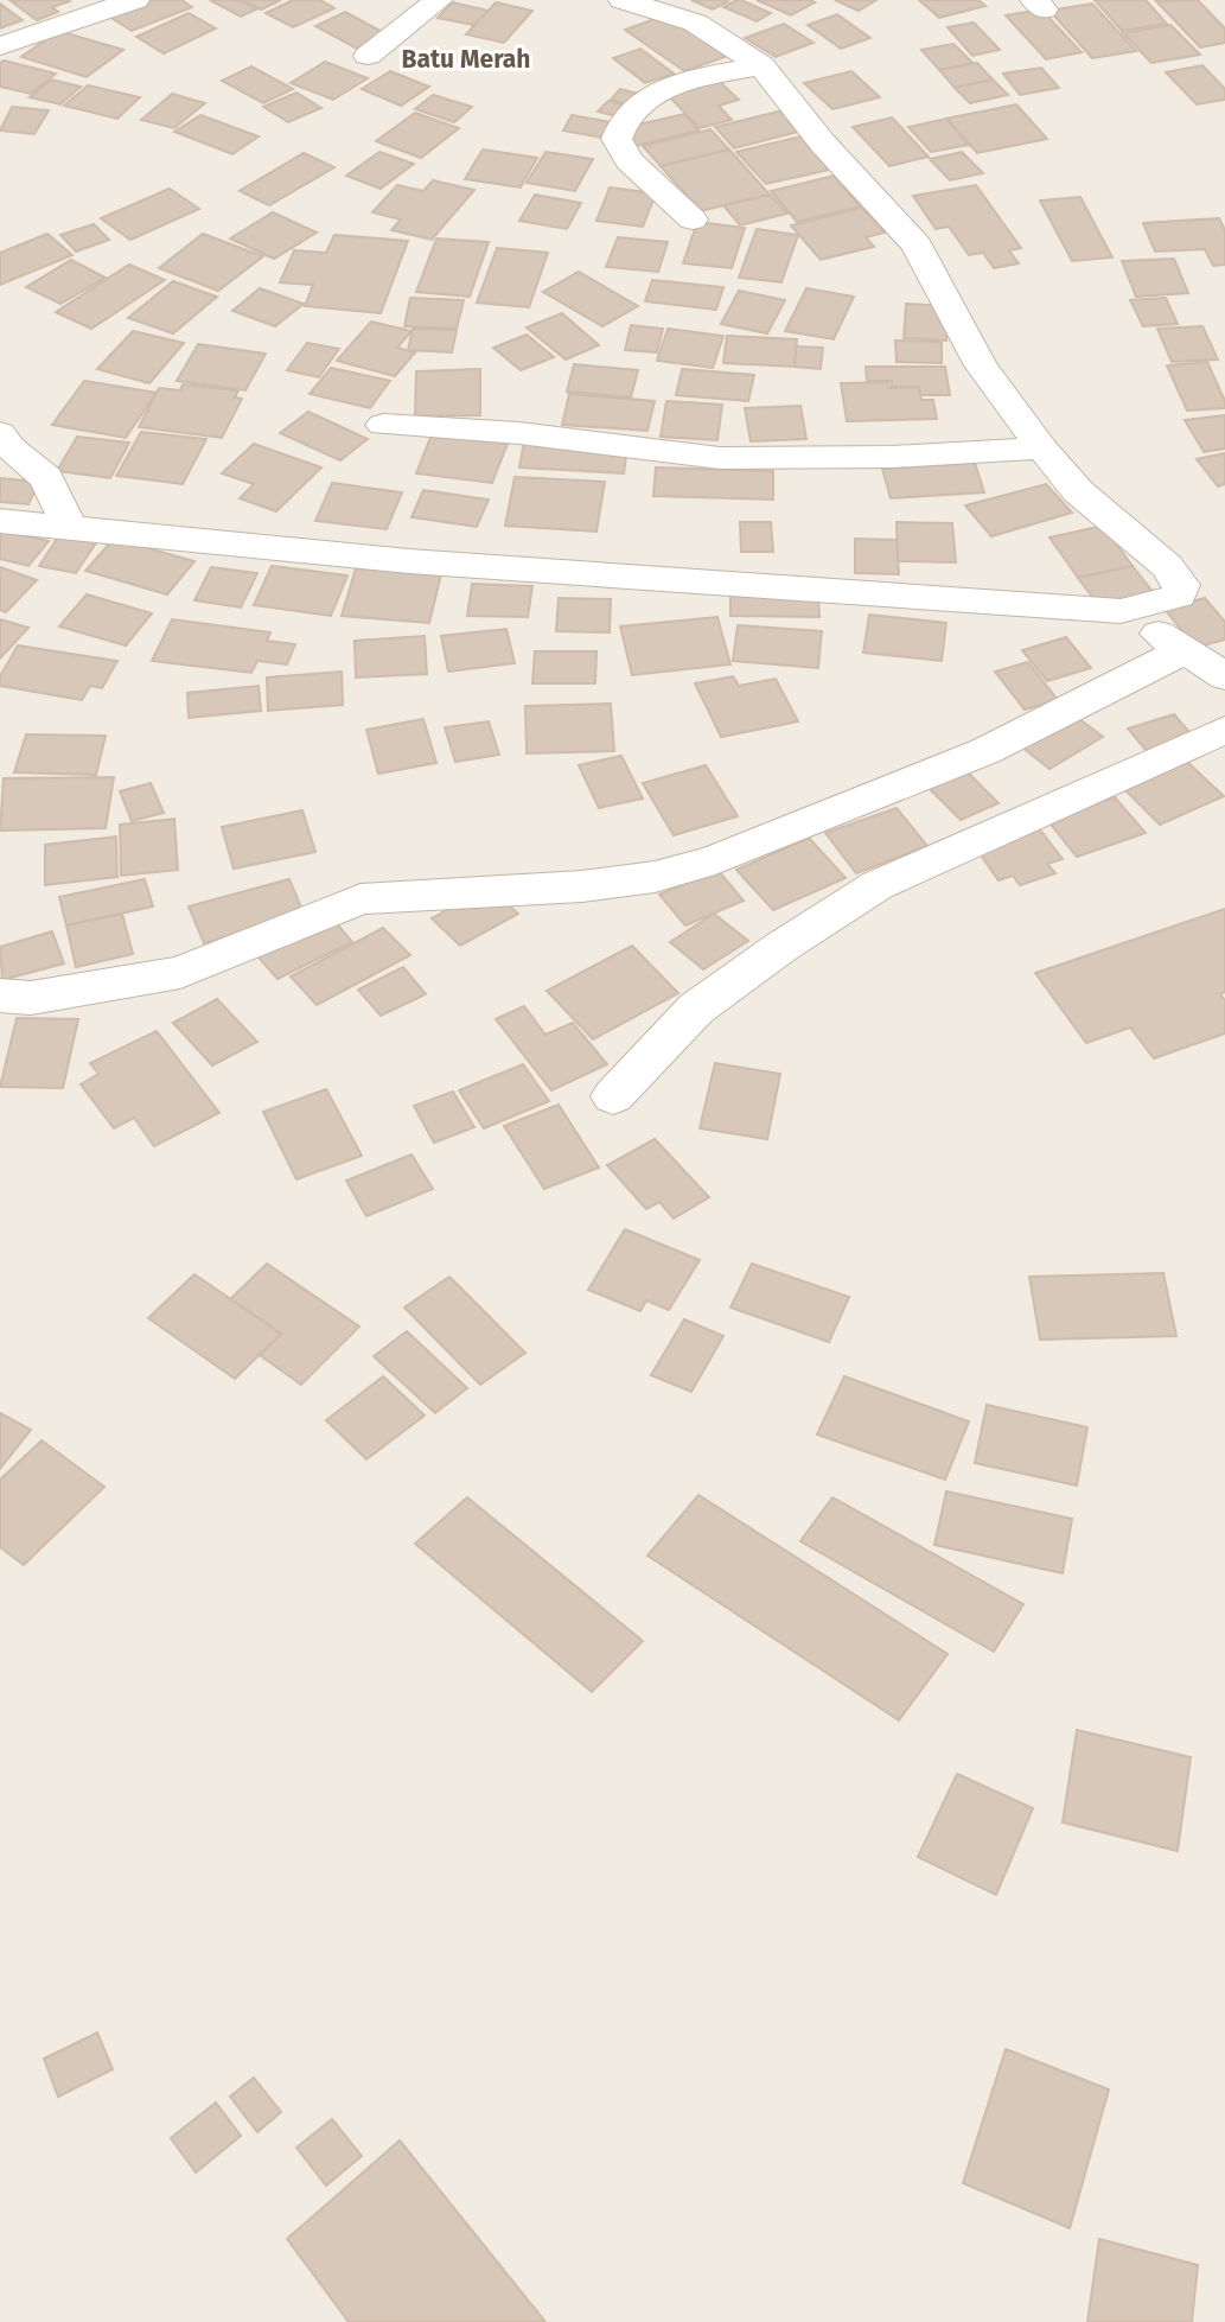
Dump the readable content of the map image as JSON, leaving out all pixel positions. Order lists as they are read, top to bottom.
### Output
{
  "districts": ["Batu Merah"]
}
